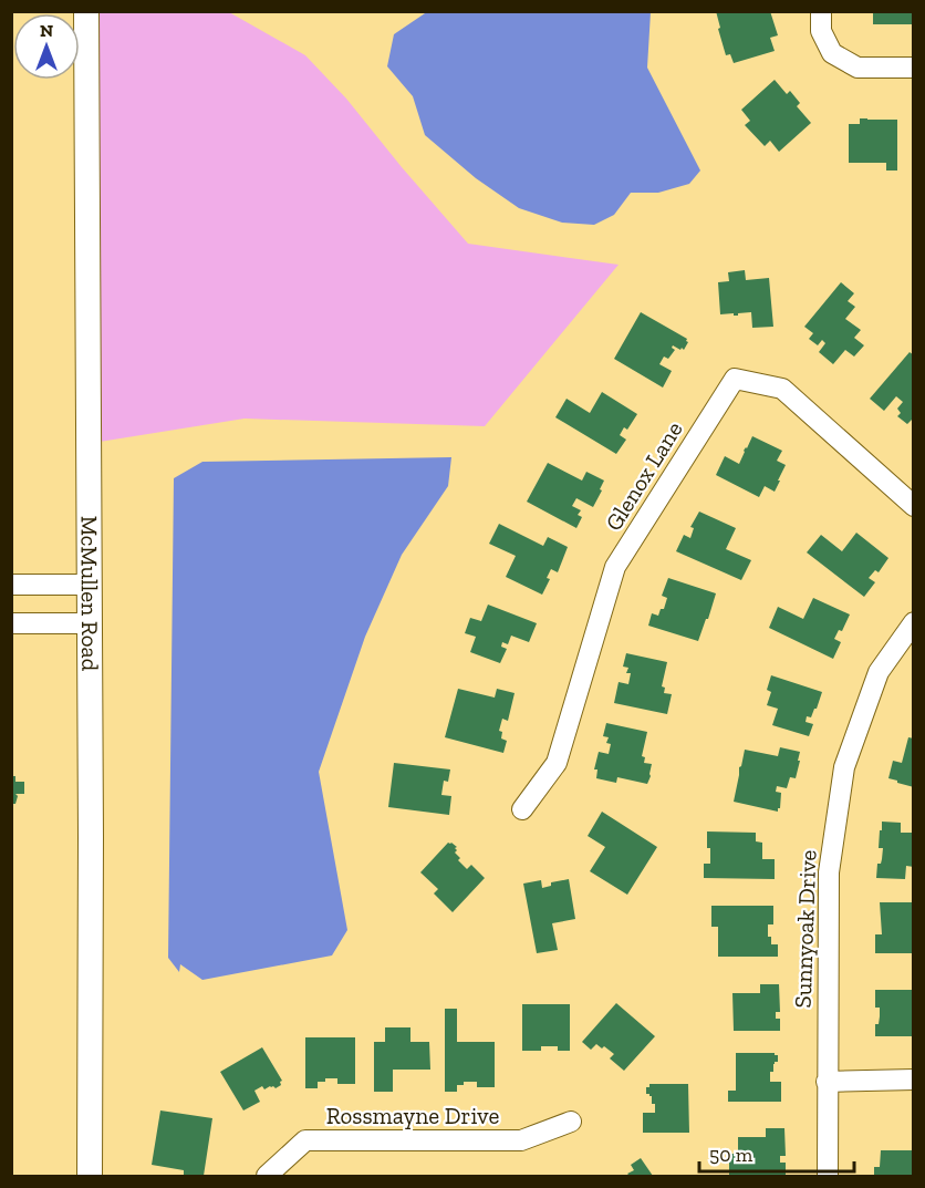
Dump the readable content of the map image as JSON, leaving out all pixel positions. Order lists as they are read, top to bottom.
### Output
{
  "streets": {
    "street": [
      "Glenox Lane",
      "McMullen Road",
      "Sunnyoak Drive",
      "Rossmayne Drive"
    ]
  },
  "scale_bar": "50 m",
  "north": "top"
}
